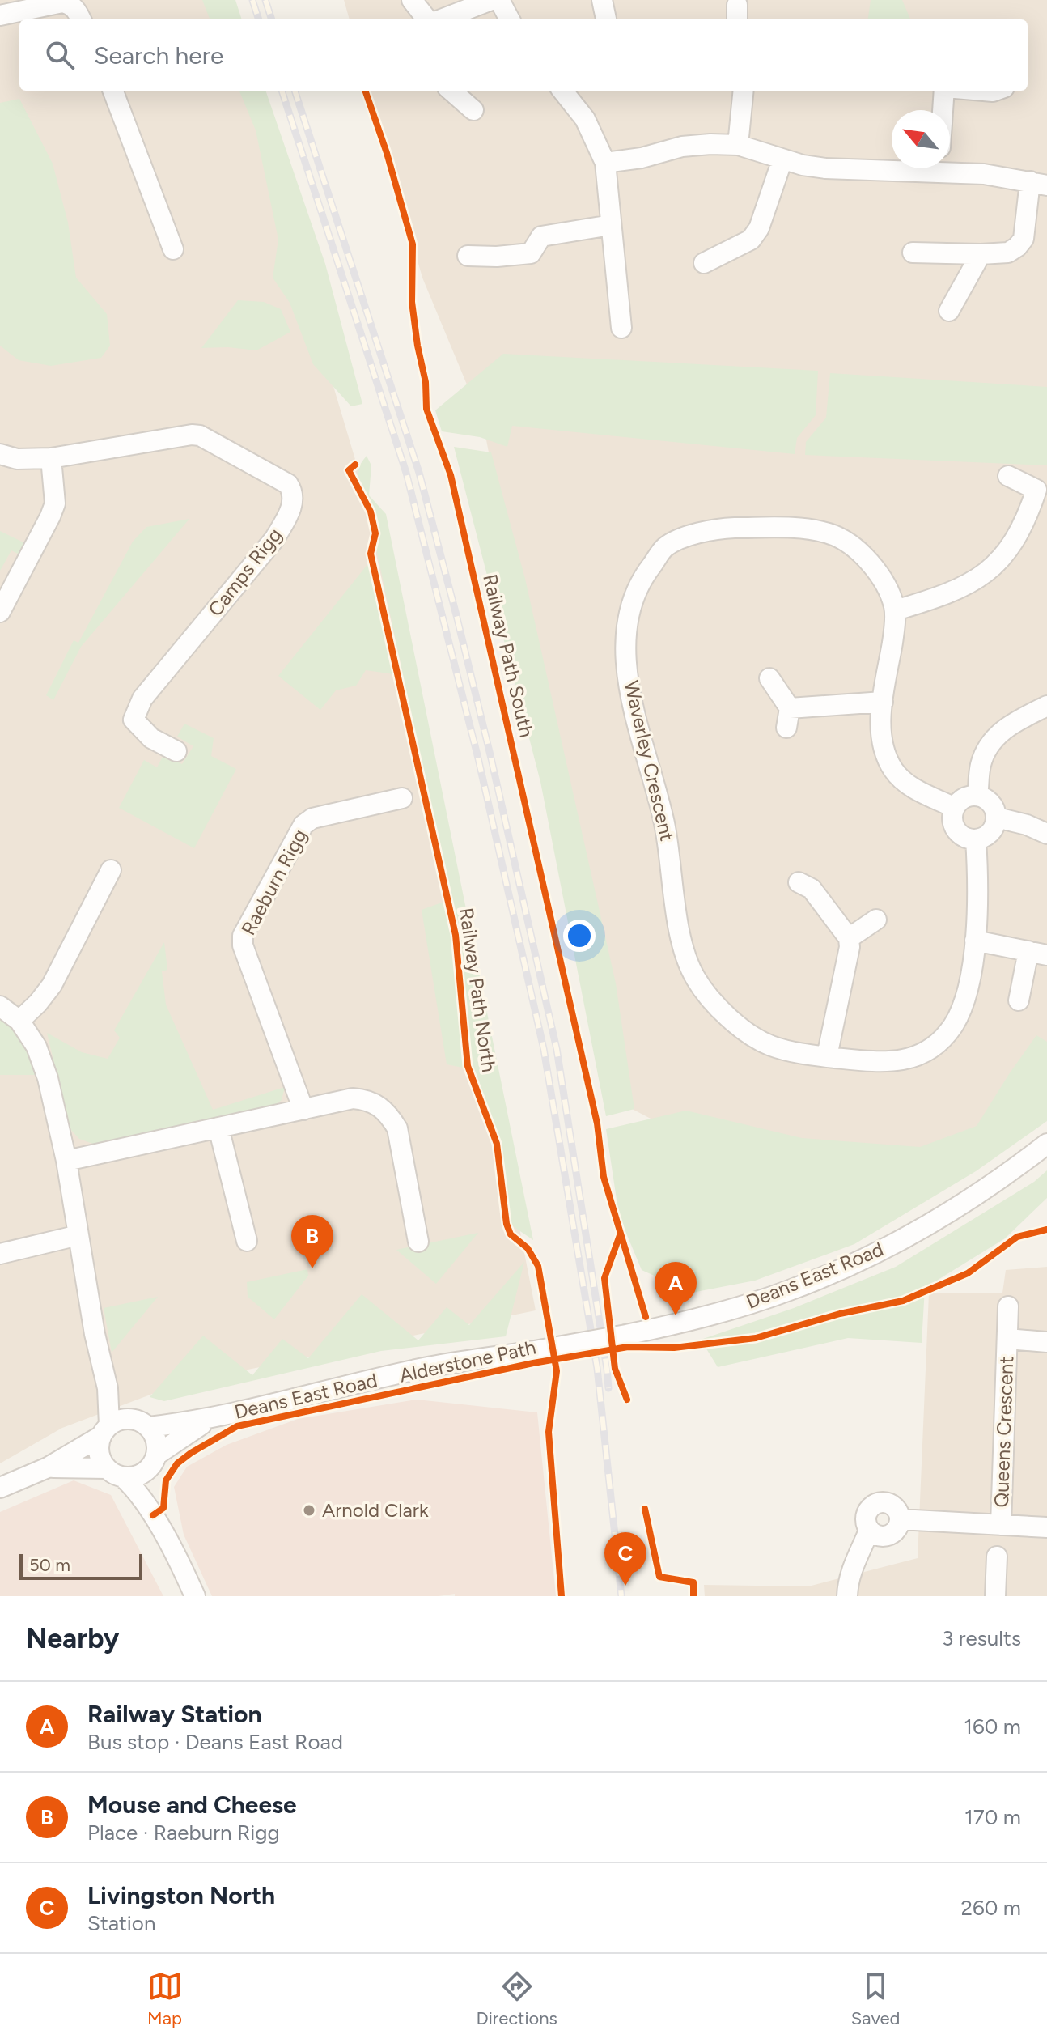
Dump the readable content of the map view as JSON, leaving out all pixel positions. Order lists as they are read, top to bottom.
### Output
{
  "streets": {
    "street": [
      "Camps Rigg",
      "Waverley Crescent",
      "Raeburn Rigg",
      "Deans East Road",
      "Queens Crescent"
    ],
    "cycle path": ["Railway Path South", "Railway Path North", "Alderstone Path"]
  },
  "places": ["Arnold Clark"],
  "scale_bar": "50 m",
  "north": "top left",
  "page": {
    "search": "Search here",
    "pins": ["B", "A", "C"],
    "scale": "50 m",
    "heading": ["Nearby", "3 results"],
    "list": [
      {
        "mark": "A",
        "name": "Railway Station",
        "note": "Bus stop · Deans East Road",
        "value": "160 m"
      },
      {
        "mark": "B",
        "name": "Mouse and Cheese",
        "note": "Place · Raeburn Rigg",
        "value": "170 m"
      },
      {
        "mark": "C",
        "name": "Livingston North",
        "note": "Station",
        "value": "260 m"
      }
    ],
    "nav": ["Map", "Directions", "Saved"]
  }
}
